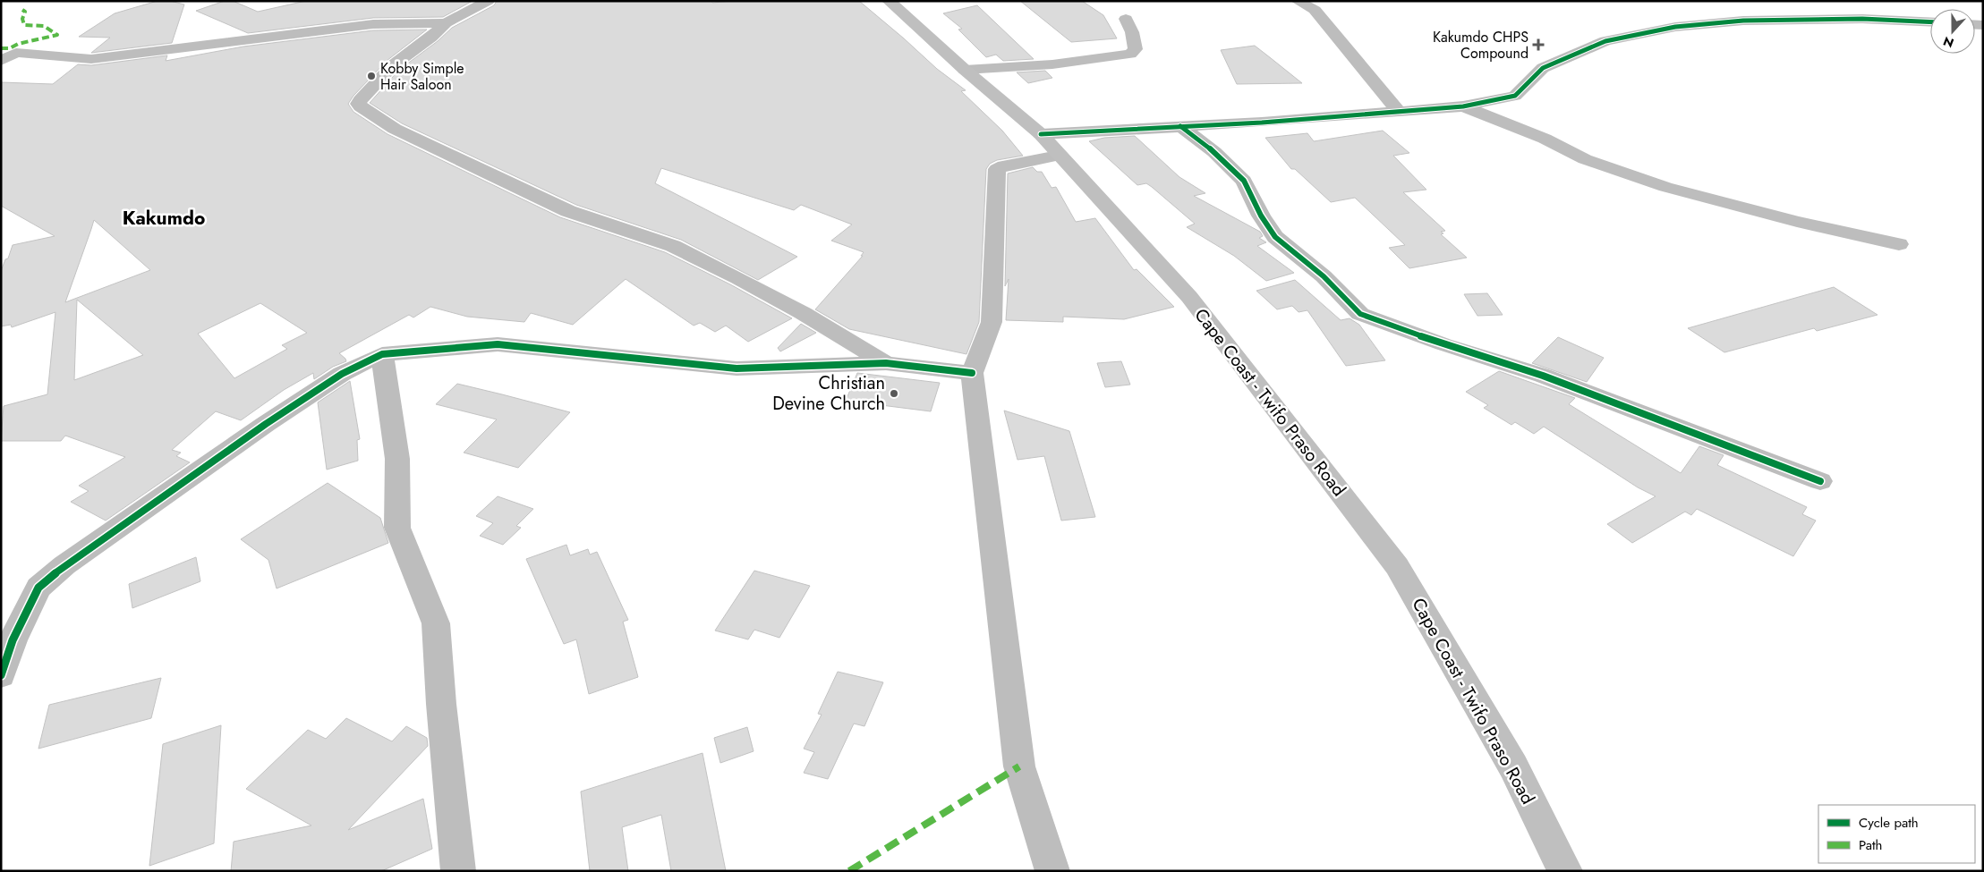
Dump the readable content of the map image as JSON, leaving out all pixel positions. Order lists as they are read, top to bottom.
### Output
{
  "streets": {
    "main road": ["Cape Coast - Twifo Praso Road"]
  },
  "districts": ["Kakumdo"],
  "places": {
    "health": ["Kakumdo CHPS Compound"],
    "other": ["Kobby Simple Hair Saloon", "Christian Devine Church"]
  },
  "legend": ["Cycle path", "Path"],
  "north": "bottom"
}
